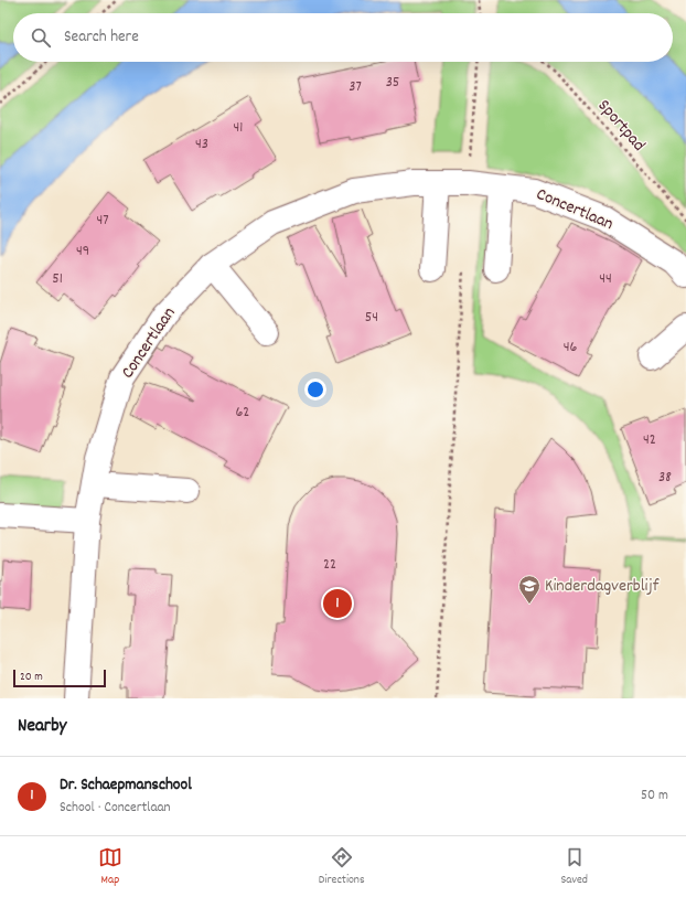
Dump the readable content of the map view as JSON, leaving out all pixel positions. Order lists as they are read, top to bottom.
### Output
{
  "streets": {
    "street": ["Concertlaan"],
    "path": ["Sportpad"]
  },
  "places": {
    "school or university": ["Kinderdagverblijf"]
  },
  "house_numbers": [
    "35",
    "37",
    "41",
    "43",
    "47",
    "49",
    "51",
    "44",
    "54",
    "46",
    "62",
    "42",
    "38",
    "22"
  ],
  "scale_bar": "20 m",
  "page": {
    "search": "Search here",
    "pins": "1",
    "scale": "20 m",
    "heading": "Nearby",
    "list": [
      {
        "mark": "1",
        "name": "Dr. Schaepmanschool",
        "note": "School · Concertlaan",
        "value": "50 m"
      }
    ],
    "nav": ["Map", "Directions", "Saved"]
  }
}
